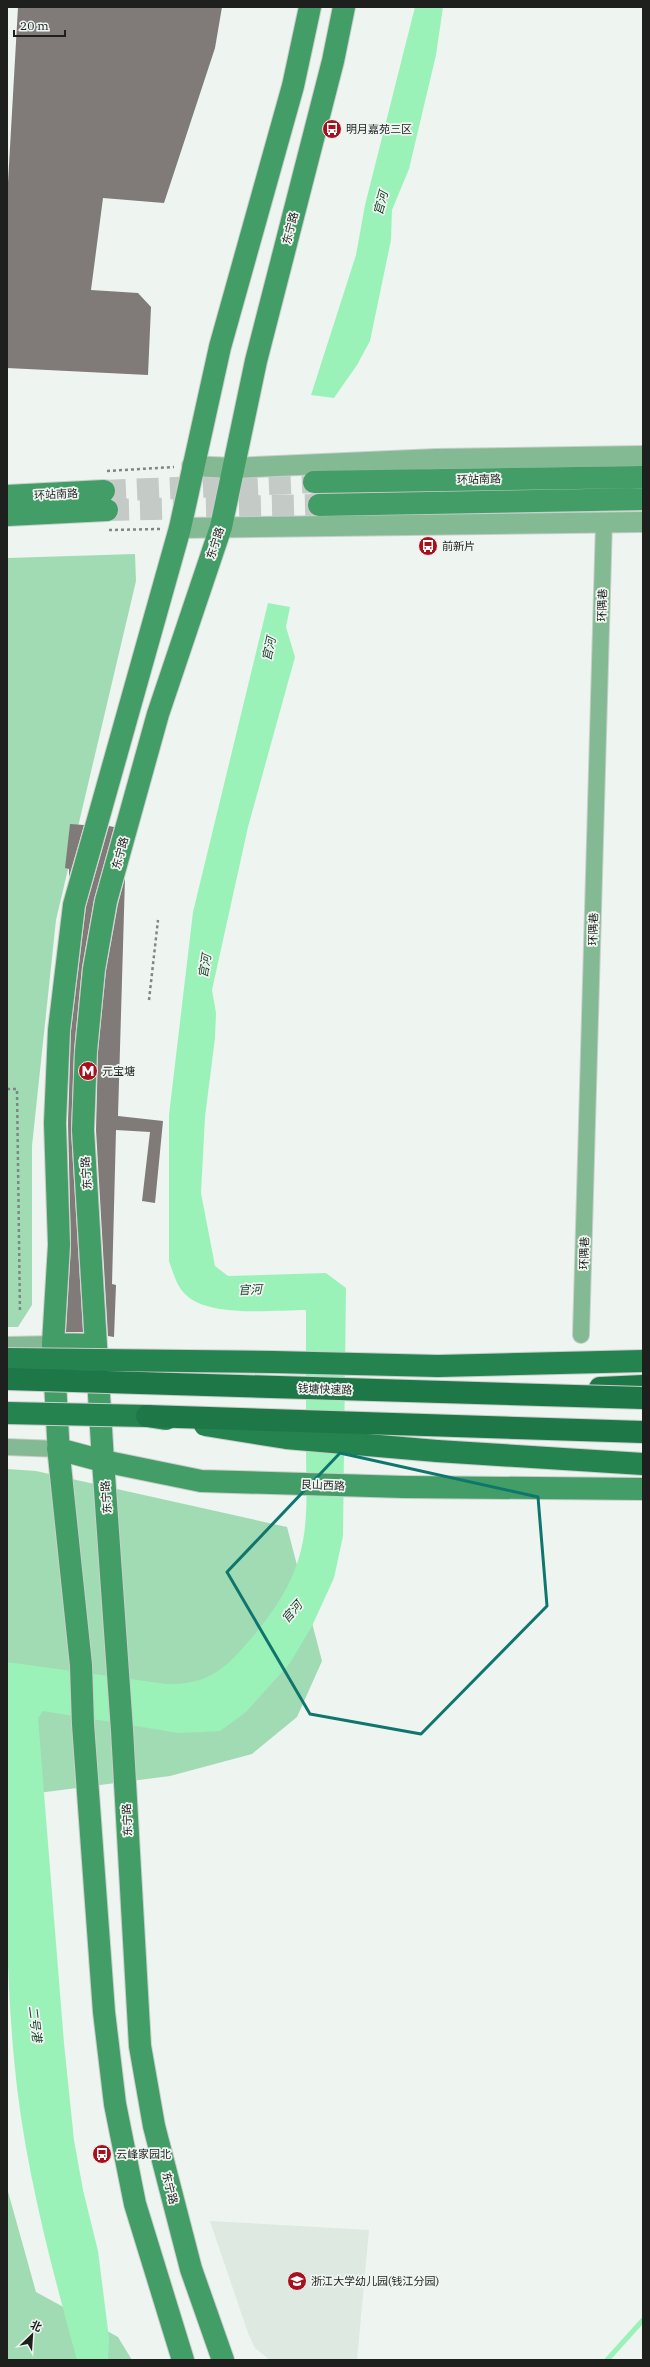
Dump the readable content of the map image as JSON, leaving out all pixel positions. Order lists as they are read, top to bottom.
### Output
{
  "streets": {
    "highway": ["钱塘快速路"],
    "main road": ["东宁路", "环站南路", "艮山西路"],
    "street": ["环隅巷"]
  },
  "crossings": [
    ["东宁路", "艮山西路"]
  ],
  "water": ["官河", "二号港"],
  "places": {
    "bus stop": ["明月嘉苑三区", "前新片", "云峰家园北"],
    "metro station": ["元宝塘"],
    "school or university": ["浙江大学幼儿园(钱江分园)"]
  },
  "scale_bar": "20 m",
  "north": "top right"
}
